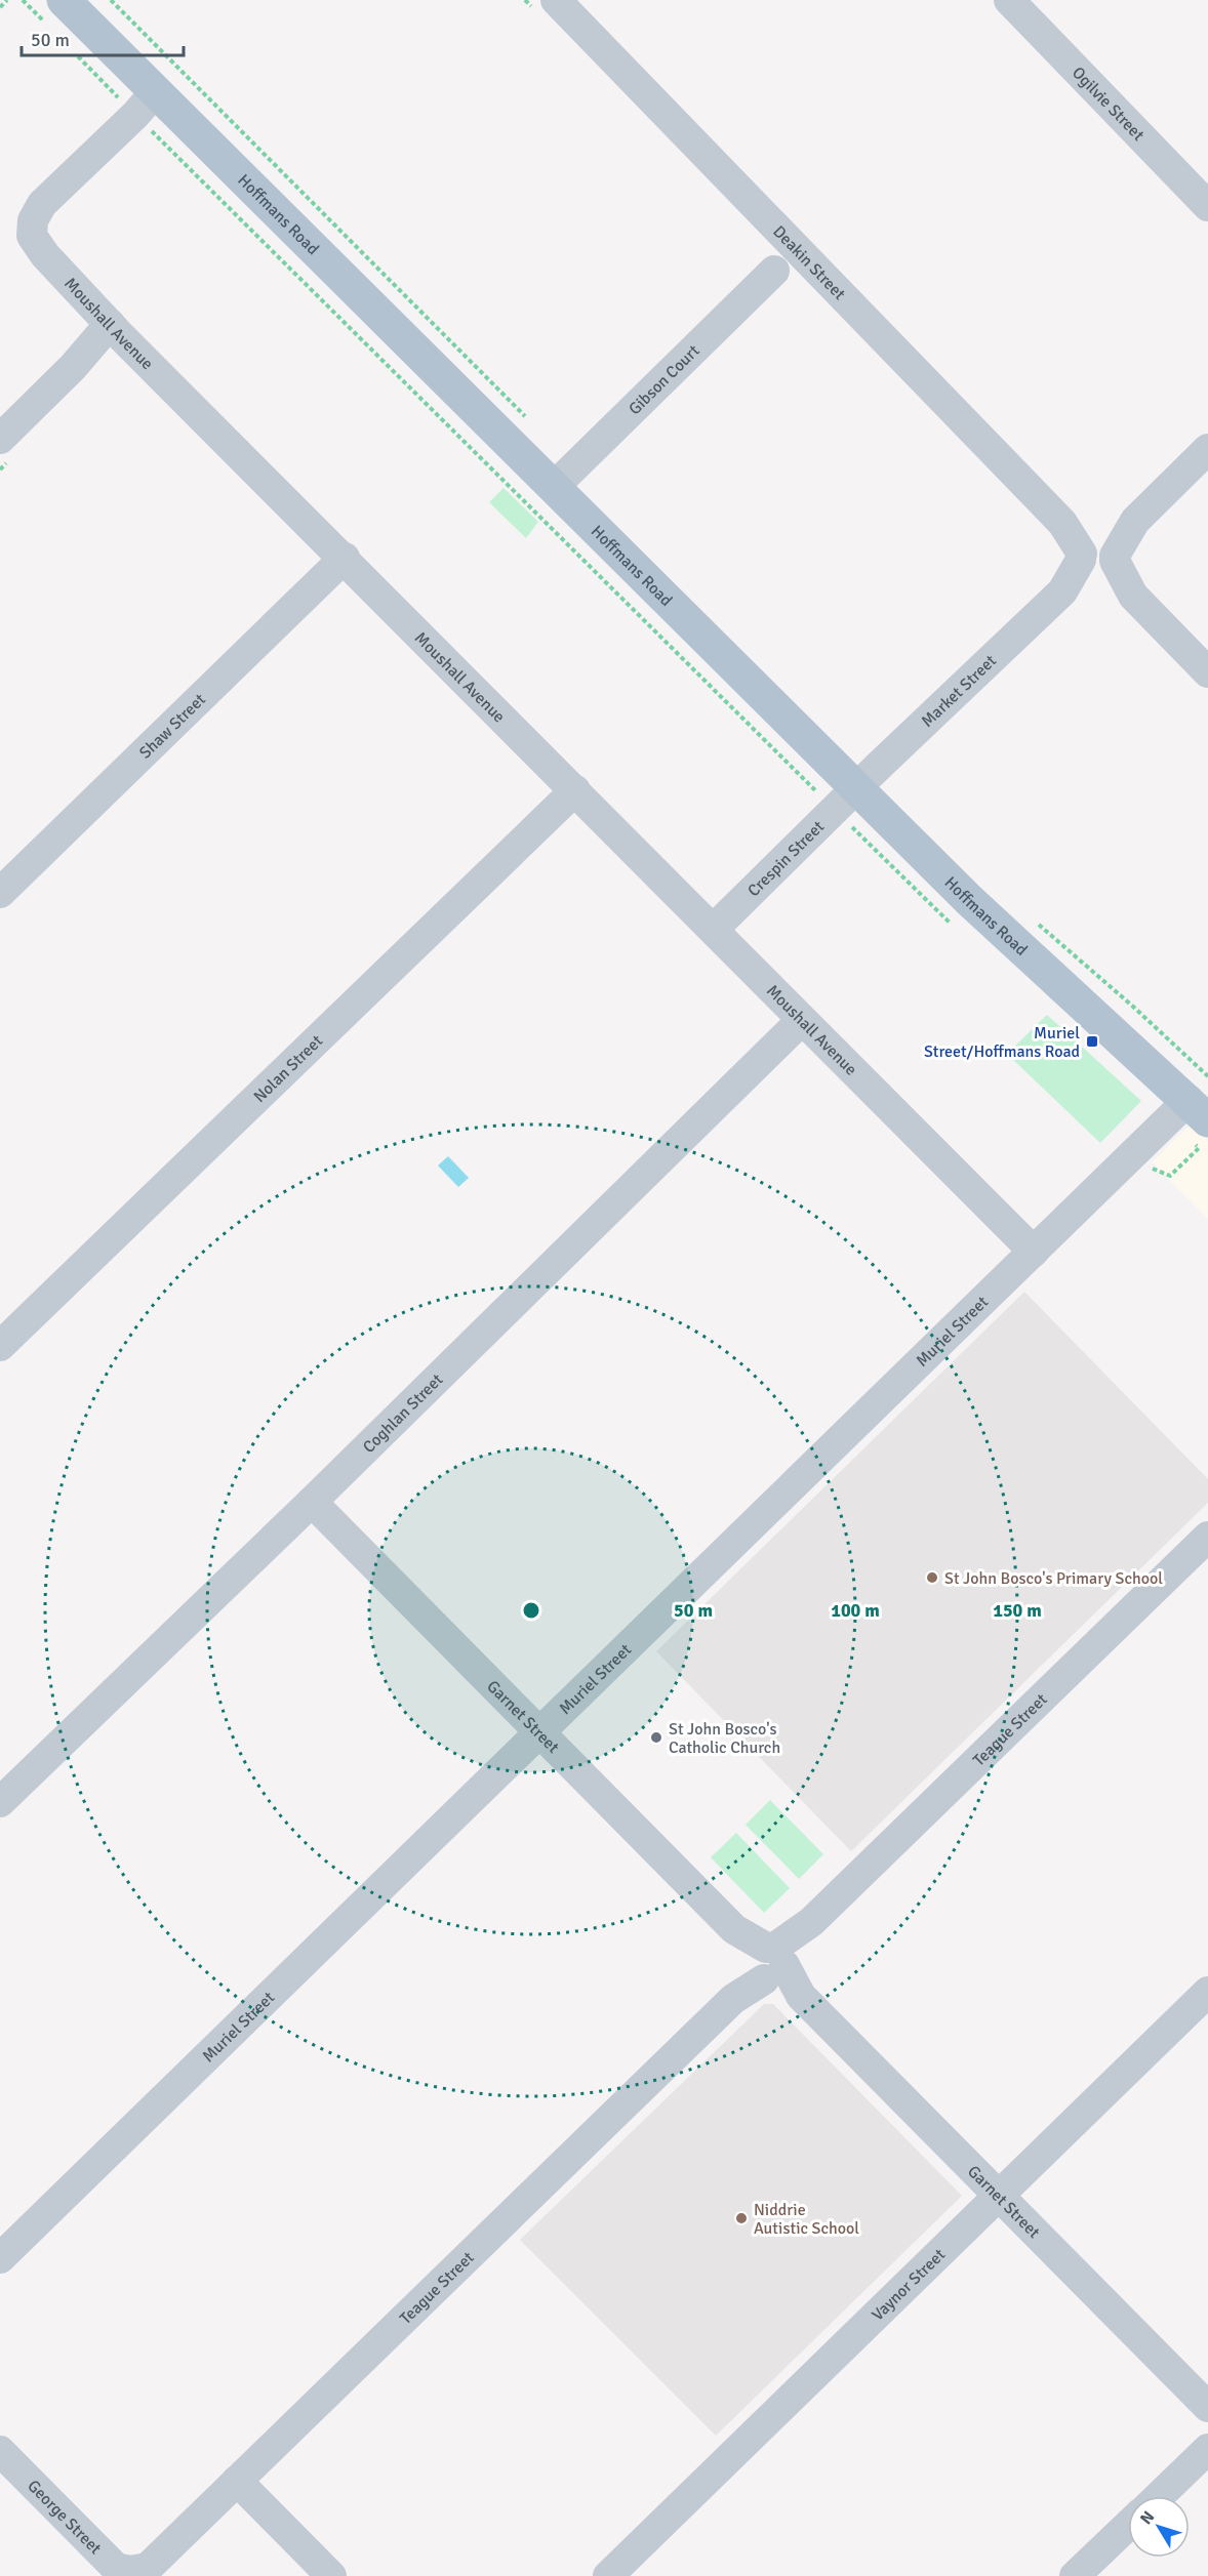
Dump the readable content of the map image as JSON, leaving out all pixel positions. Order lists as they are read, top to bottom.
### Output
{
  "streets": {
    "main road": ["Hoffmans Road"],
    "street": [
      "Ogilvie Street",
      "Deakin Street",
      "Moushall Avenue",
      "Gibson Court",
      "Market Street",
      "Shaw Street",
      "Crespin Street",
      "Nolan Street",
      "Muriel Street",
      "Coghlan Street",
      "Garnet Street",
      "Teague Street",
      "Vaynor Street",
      "George Street"
    ]
  },
  "crossings": [
    ["Hoffmans Road", "Moushall Avenue"],
    ["Hoffmans Road", "Gibson Court"],
    ["Hoffmans Road", "Market Street"],
    ["Hoffmans Road", "Crespin Street"],
    ["Hoffmans Road", "Muriel Street"],
    ["Deakin Street", "Market Street"],
    ["Moushall Avenue", "Shaw Street"],
    ["Moushall Avenue", "Crespin Street"],
    ["Moushall Avenue", "Nolan Street"],
    ["Moushall Avenue", "Muriel Street"],
    ["Moushall Avenue", "Coghlan Street"],
    ["Market Street", "Crespin Street"],
    ["Muriel Street", "Garnet Street"],
    ["Coghlan Street", "Garnet Street"],
    ["Garnet Street", "Teague Street"],
    ["Garnet Street", "Vaynor Street"],
    ["Teague Street", "George Street"]
  ],
  "places": {
    "transit": ["Muriel Street/Hoffmans Road"],
    "other": ["St John Bosco's Primary School", "St John Bosco's Catholic Church", "Niddrie Autistic School"]
  },
  "scale_bar": "50 m",
  "north": "top left",
  "rings": ["50 m", "100 m", "150 m"]
}
